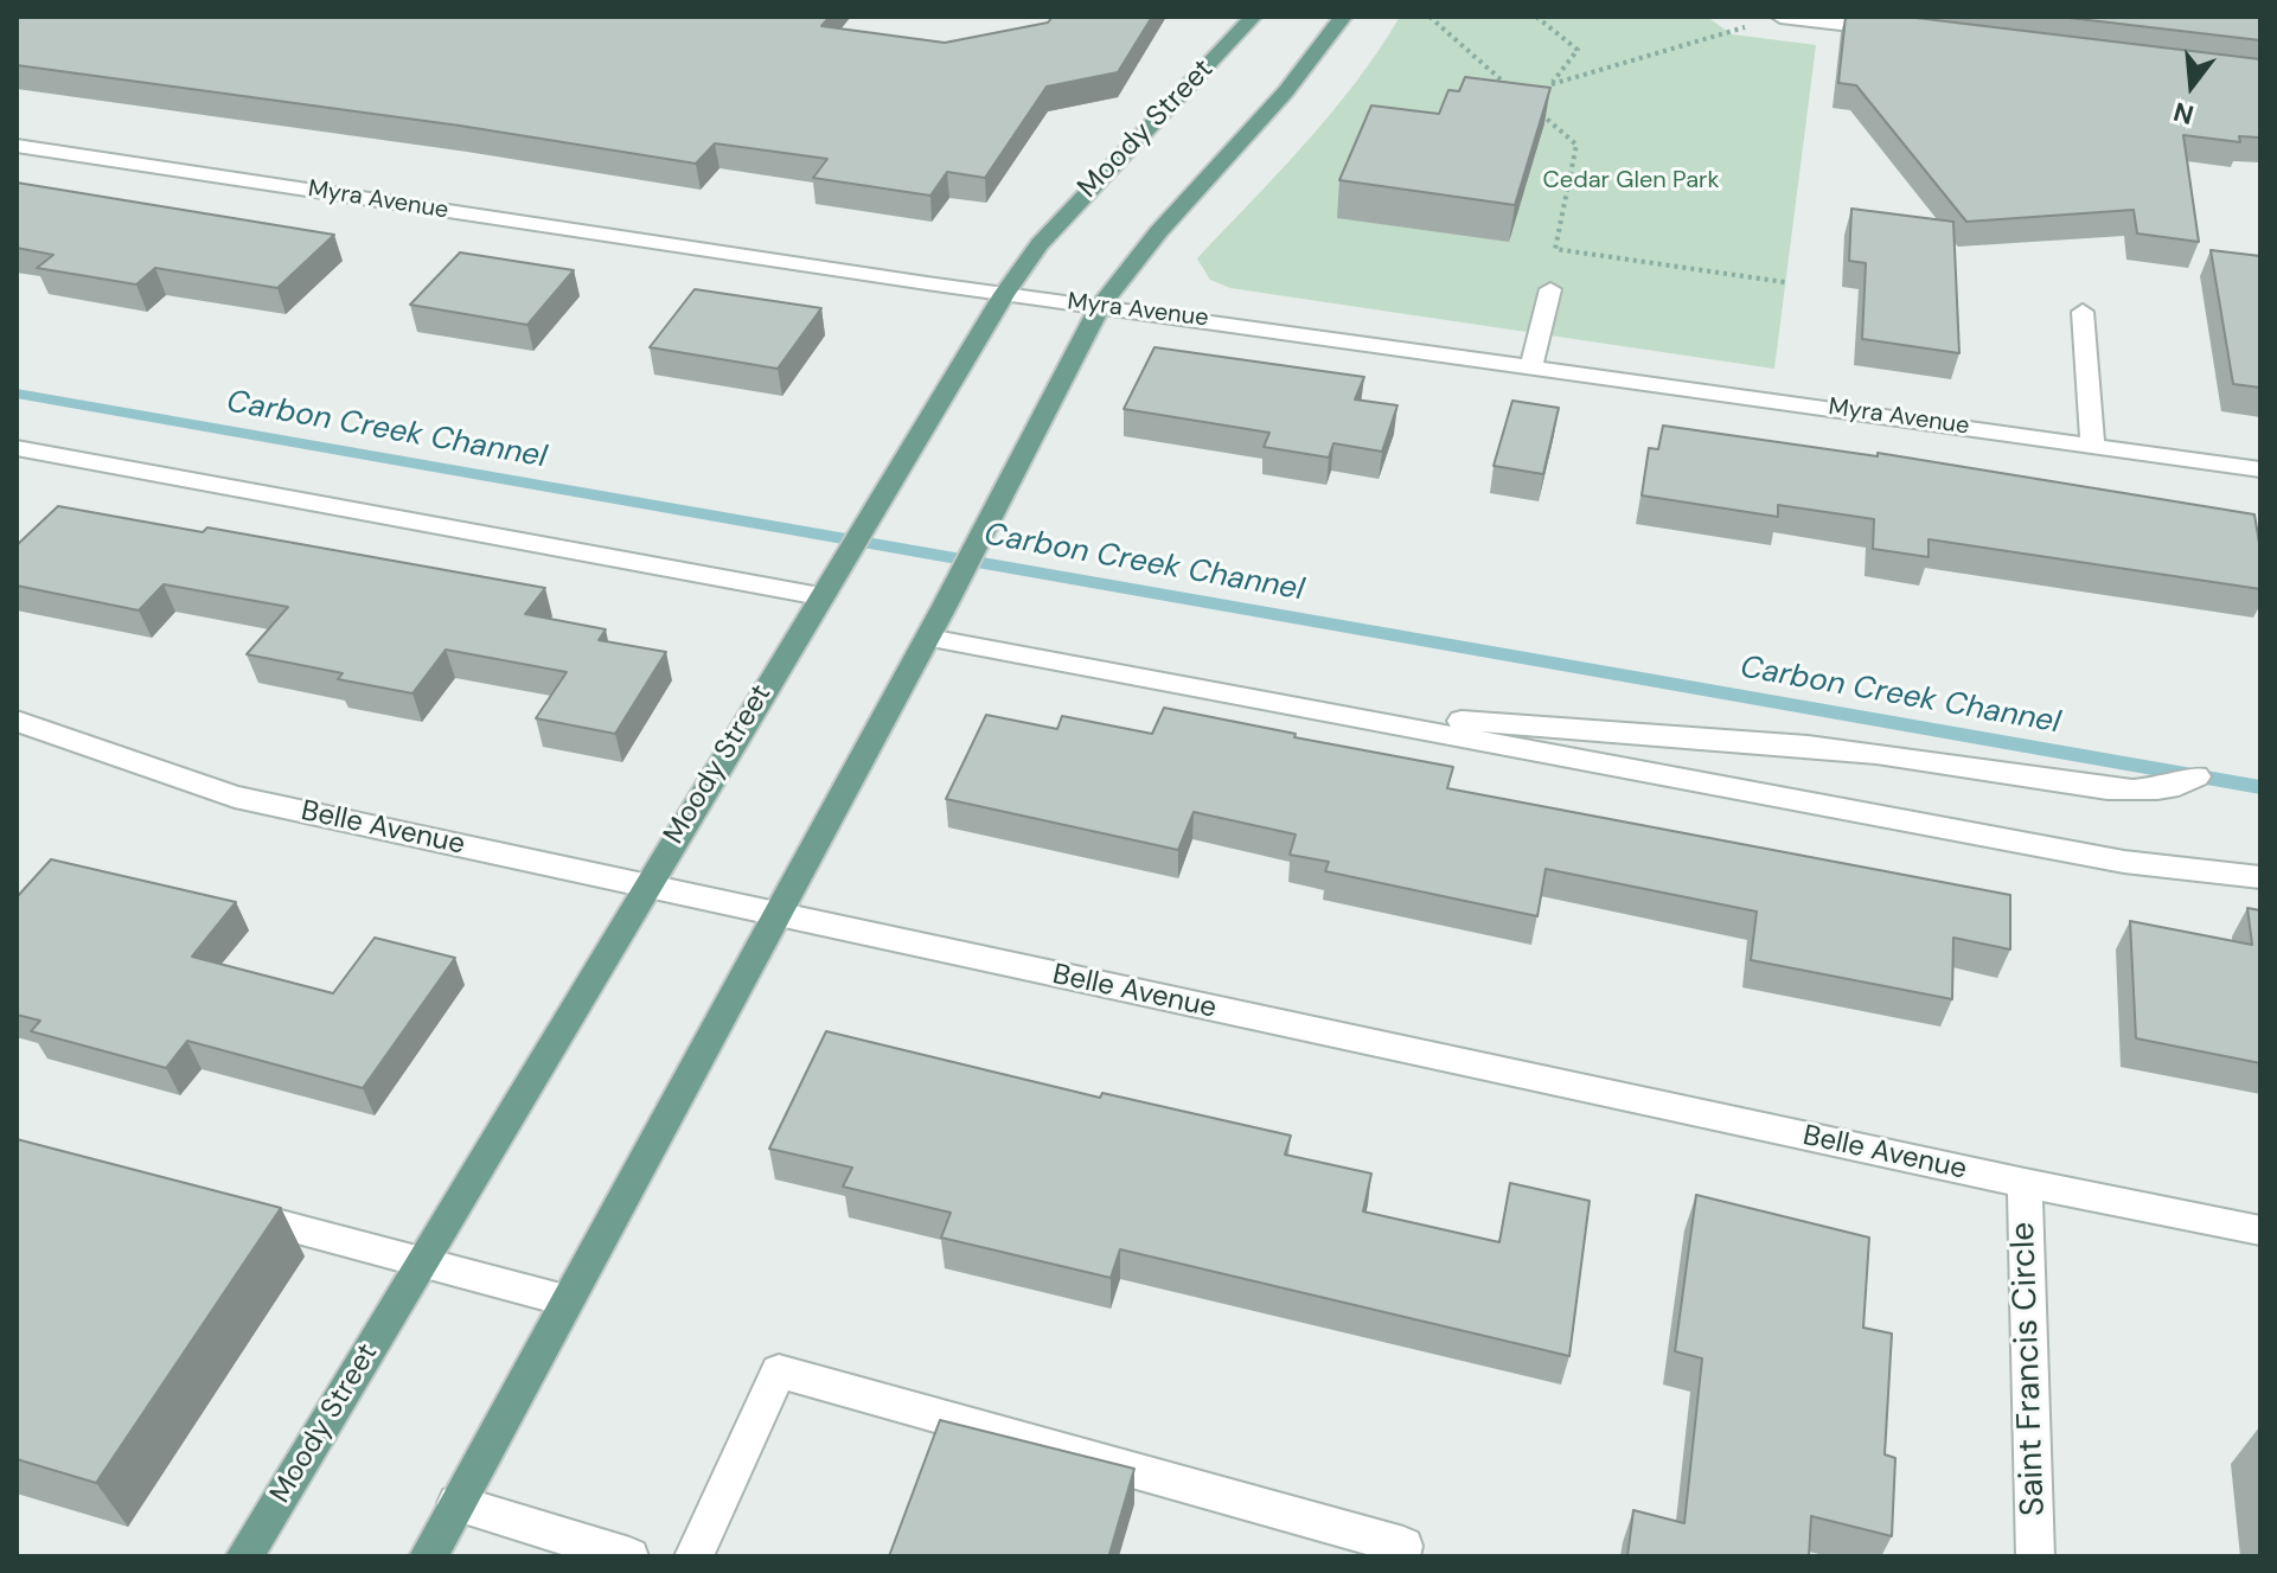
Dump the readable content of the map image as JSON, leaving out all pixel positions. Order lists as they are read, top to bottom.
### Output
{
  "streets": {
    "main road": ["Moody Street"],
    "street": ["Myra Avenue", "Belle Avenue", "Saint Francis Circle"]
  },
  "crossings": [
    ["Moody Street", "Myra Avenue"],
    ["Moody Street", "Belle Avenue"],
    ["Belle Avenue", "Saint Francis Circle"]
  ],
  "water": ["Carbon Creek Channel"],
  "parks": ["Cedar Glen Park"],
  "north": "bottom"
}
